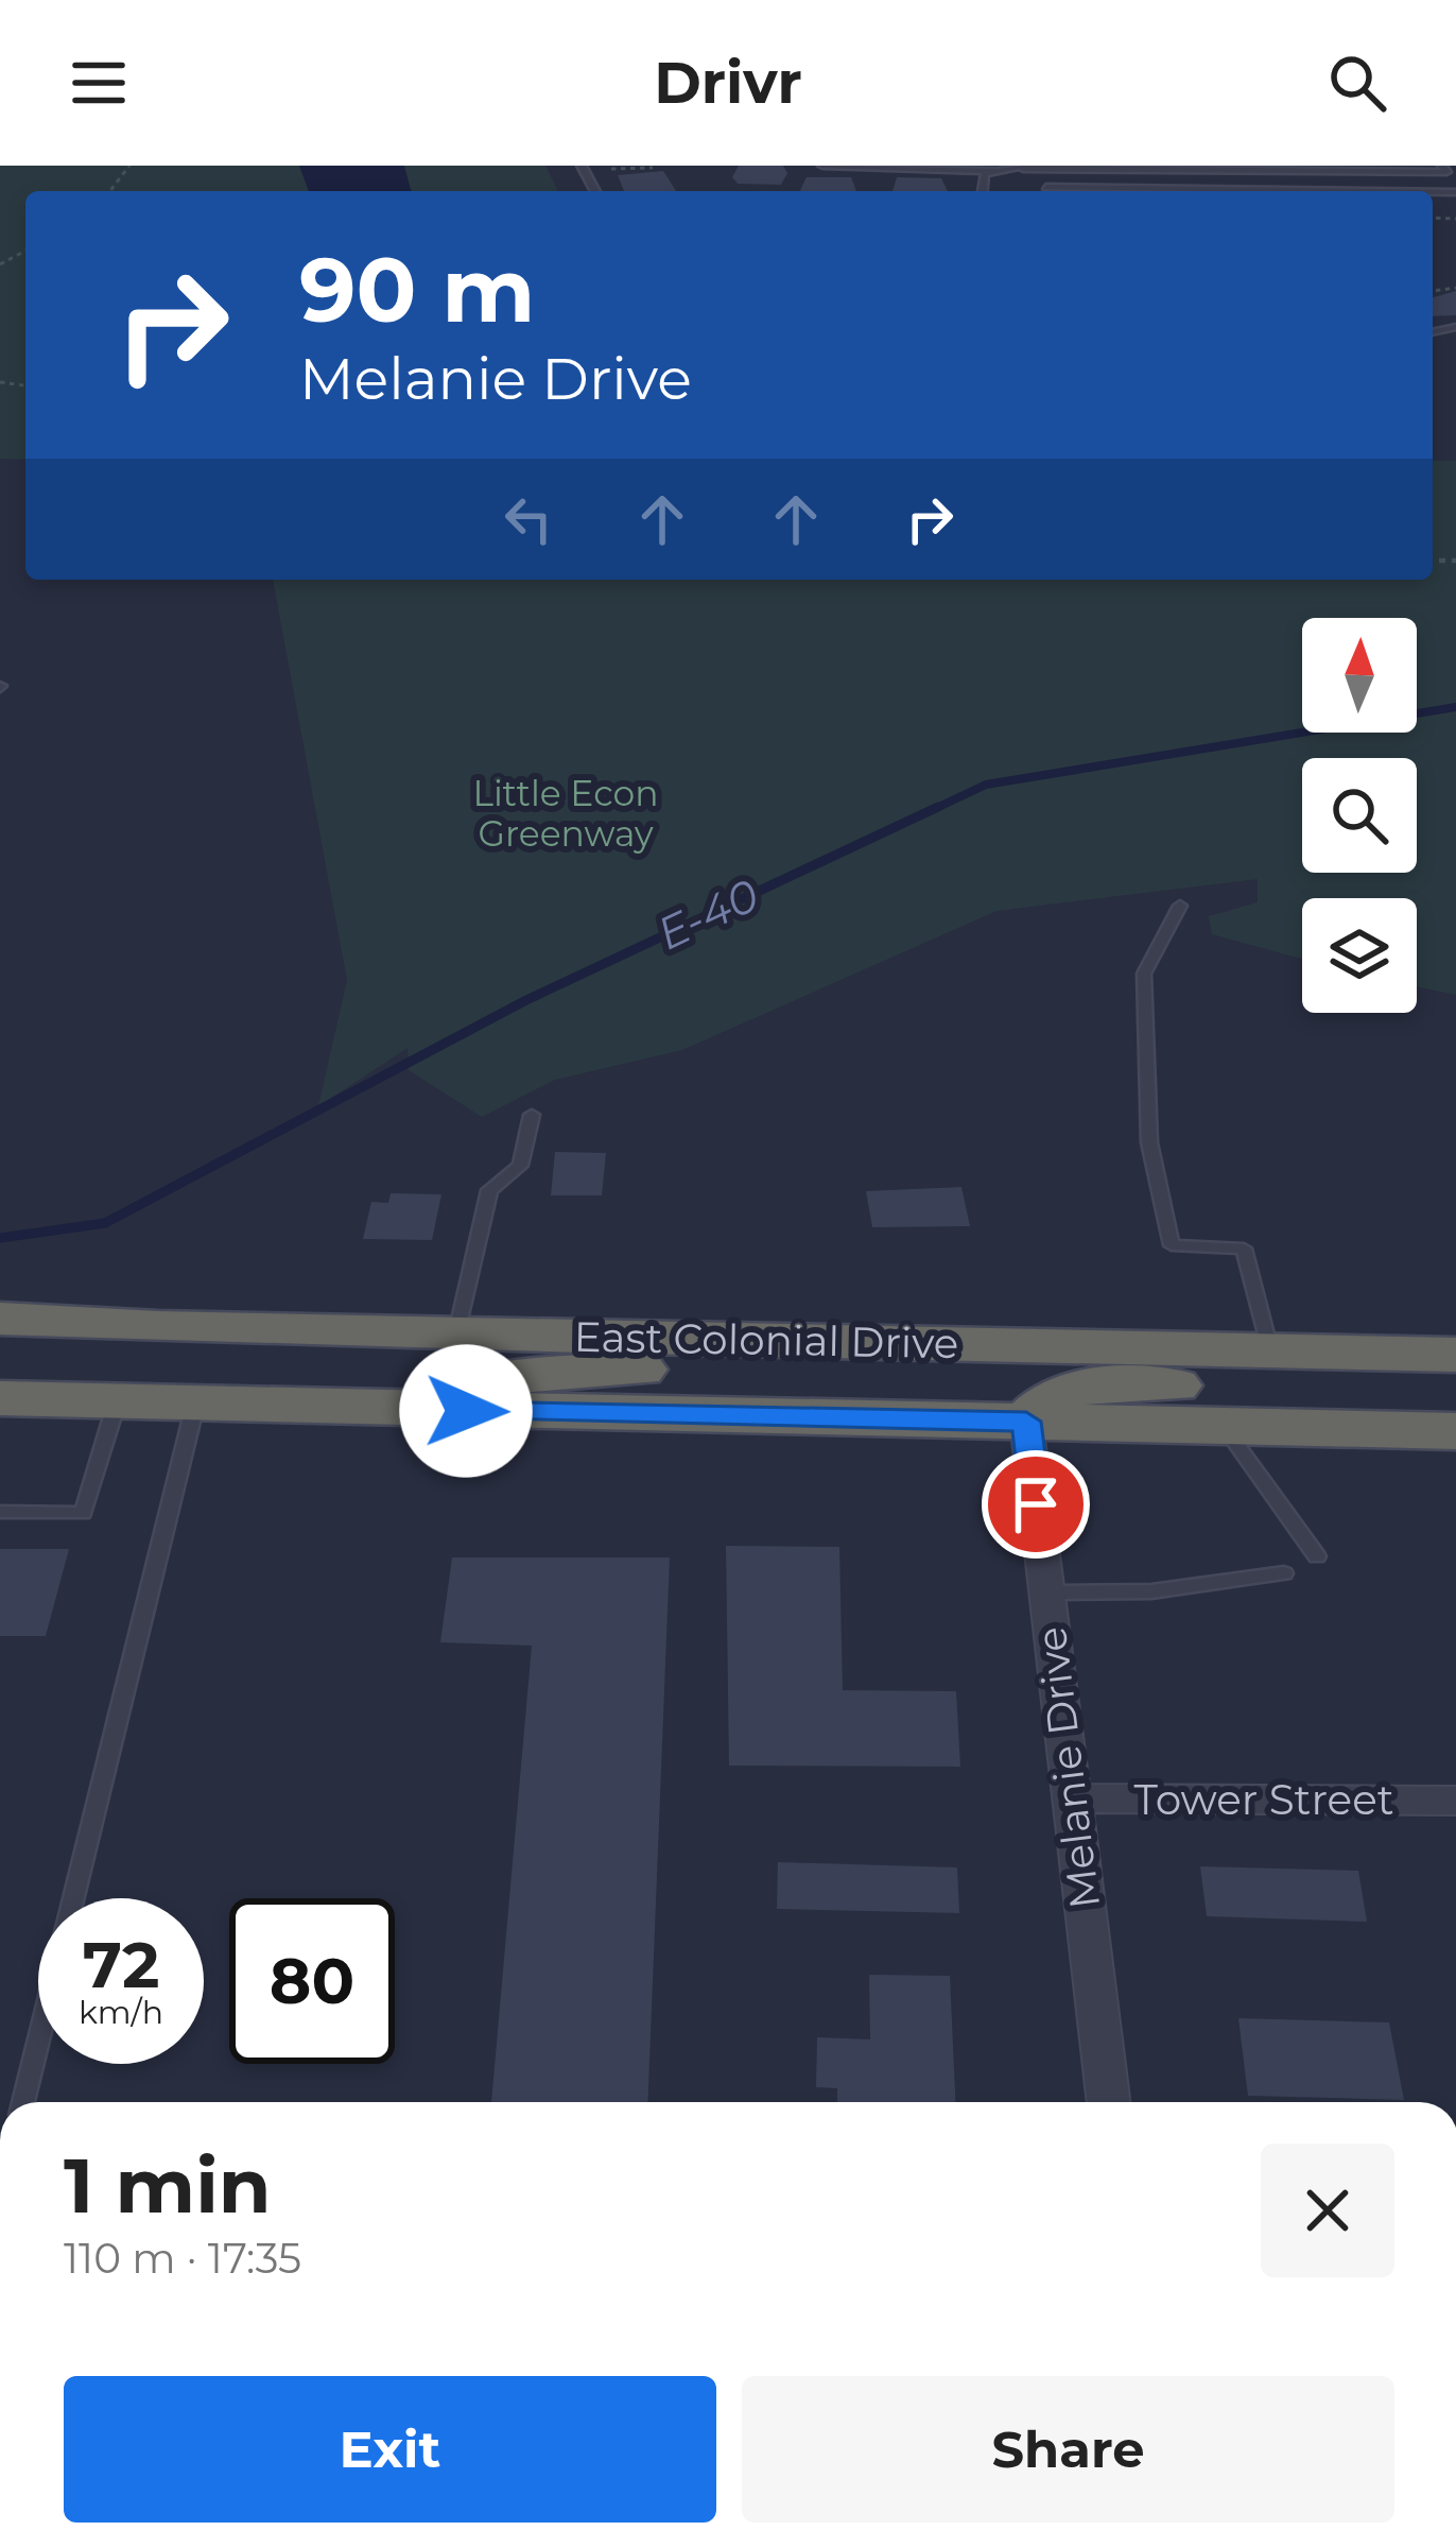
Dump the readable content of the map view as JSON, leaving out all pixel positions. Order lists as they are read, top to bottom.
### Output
{
  "streets": {
    "highway": ["East Colonial Drive"],
    "street": ["Melanie Drive", "Tower Street"]
  },
  "crossings": [
    ["East Colonial Drive", "Melanie Drive"],
    ["Melanie Drive", "Tower Street"]
  ],
  "water": ["E-40"],
  "parks": ["Little Econ Greenway"],
  "north": "top",
  "page": {
    "header": "Drivr",
    "turn": ["90 m", "Melanie Drive"],
    "speed": "72 km/h",
    "limit": "80",
    "heading": ["1 min", "110 m · 17:35"],
    "buttons": ["Exit", "Share"]
  }
}
